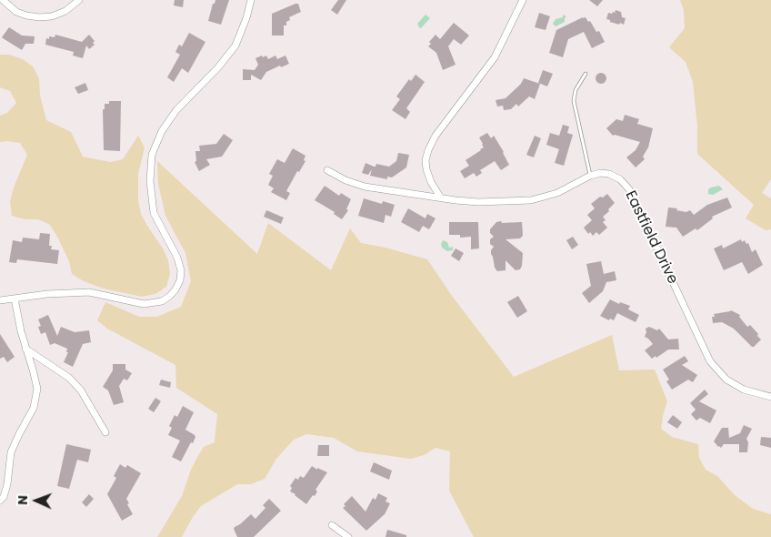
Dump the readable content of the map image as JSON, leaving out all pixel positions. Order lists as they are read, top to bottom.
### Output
{
  "streets": {
    "street": ["Eastfield Drive"]
  },
  "north": "left"
}
